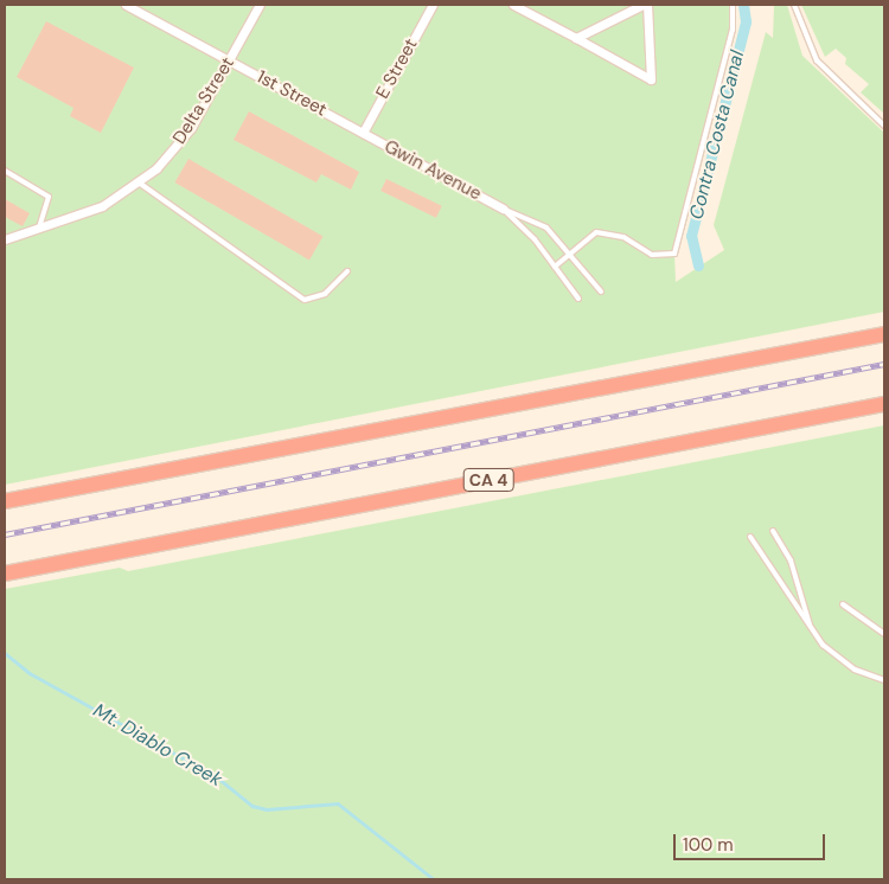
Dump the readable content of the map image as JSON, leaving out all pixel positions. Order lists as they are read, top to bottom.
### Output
{
  "streets": {
    "highway": ["CA 4"],
    "street": [
      "E Street",
      "1st Street",
      "Delta Street",
      "Gwin Avenue"
    ]
  },
  "crossings": [
    ["E Street", "1st Street"],
    ["E Street", "Gwin Avenue"],
    ["1st Street", "Delta Street"],
    ["1st Street", "Gwin Avenue"]
  ],
  "water": ["Contra Costa Canal", "Mt. Diablo Creek"],
  "scale_bar": "100 m"
}
